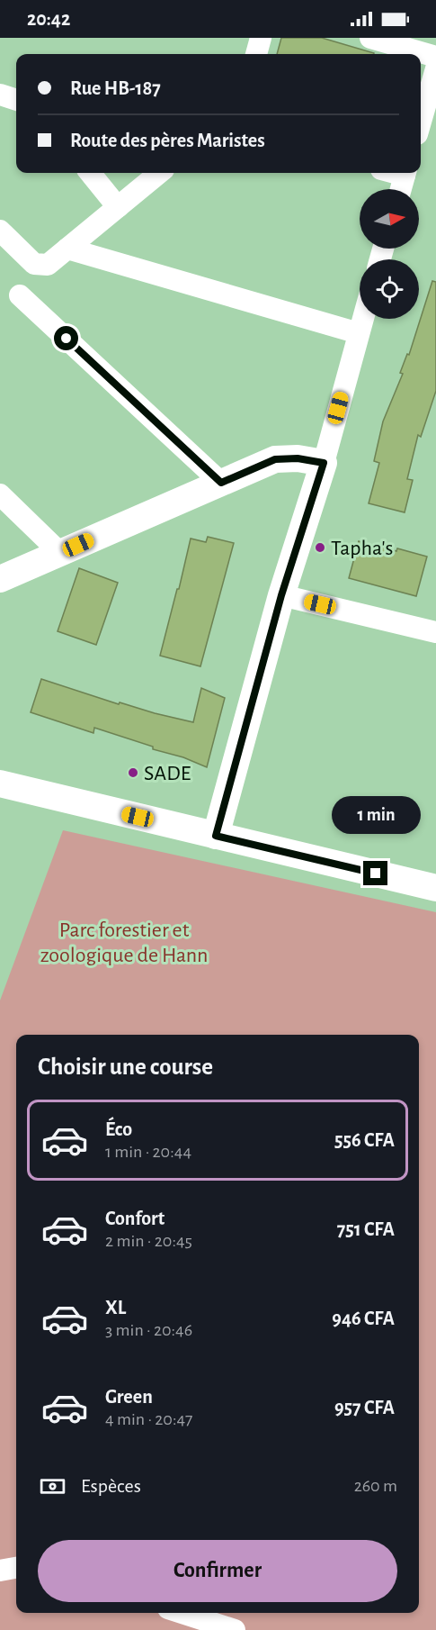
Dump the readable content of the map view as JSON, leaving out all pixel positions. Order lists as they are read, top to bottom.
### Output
{
  "parks": ["Parc forestier et zoologique de Hann"],
  "places": ["Tapha's", "SADE"],
  "north": "right",
  "page": {
    "status": "20:42",
    "banner": ["Rue HB-187", "Route des pères Maristes"],
    "bubble": "1 min",
    "heading": "Choisir une course",
    "list": [
      {
        "name": "Éco",
        "note": "1 min · 20:44",
        "value": "556 CFA"
      },
      {
        "name": "Confort",
        "note": "2 min · 20:45",
        "value": "751 CFA"
      },
      {
        "name": "XL",
        "note": "3 min · 20:46",
        "value": "946 CFA"
      },
      {
        "name": "Green",
        "note": "4 min · 20:47",
        "value": "957 CFA"
      }
    ],
    "pay": ["Espèces", "260 m"],
    "buttons": "Confirmer"
  }
}
